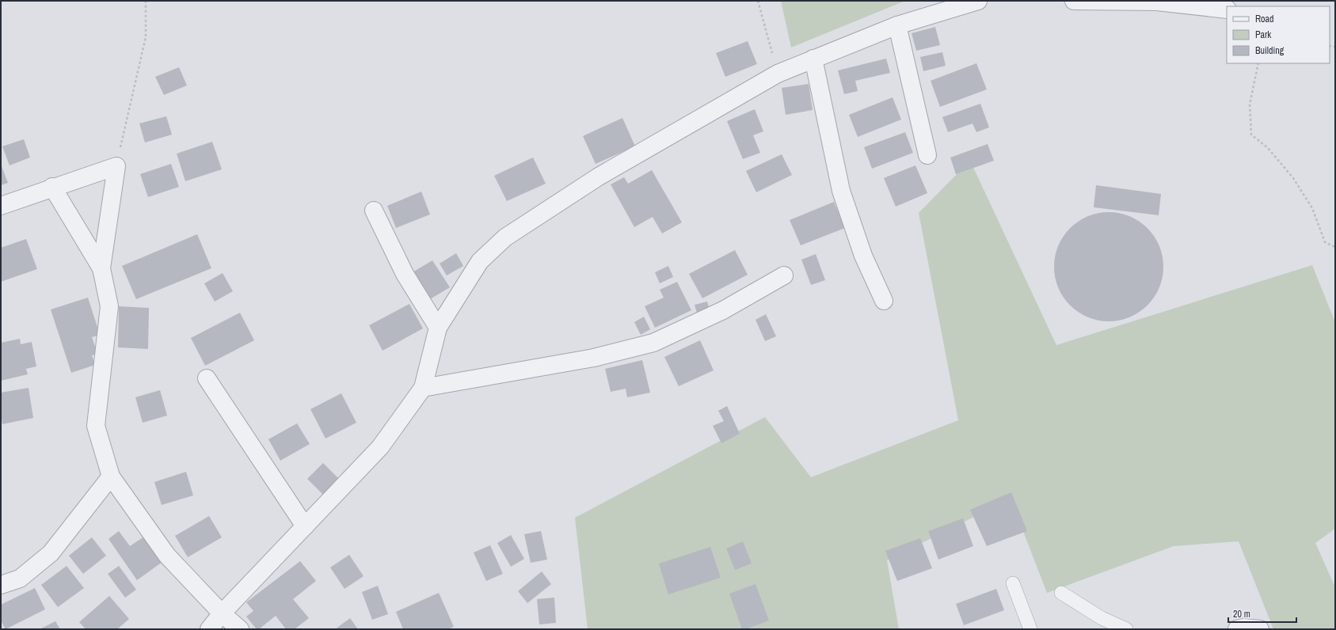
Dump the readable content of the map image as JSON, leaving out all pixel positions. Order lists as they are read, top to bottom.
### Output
{
  "legend": ["Road", "Park", "Building"],
  "scale_bar": "20 m"
}
